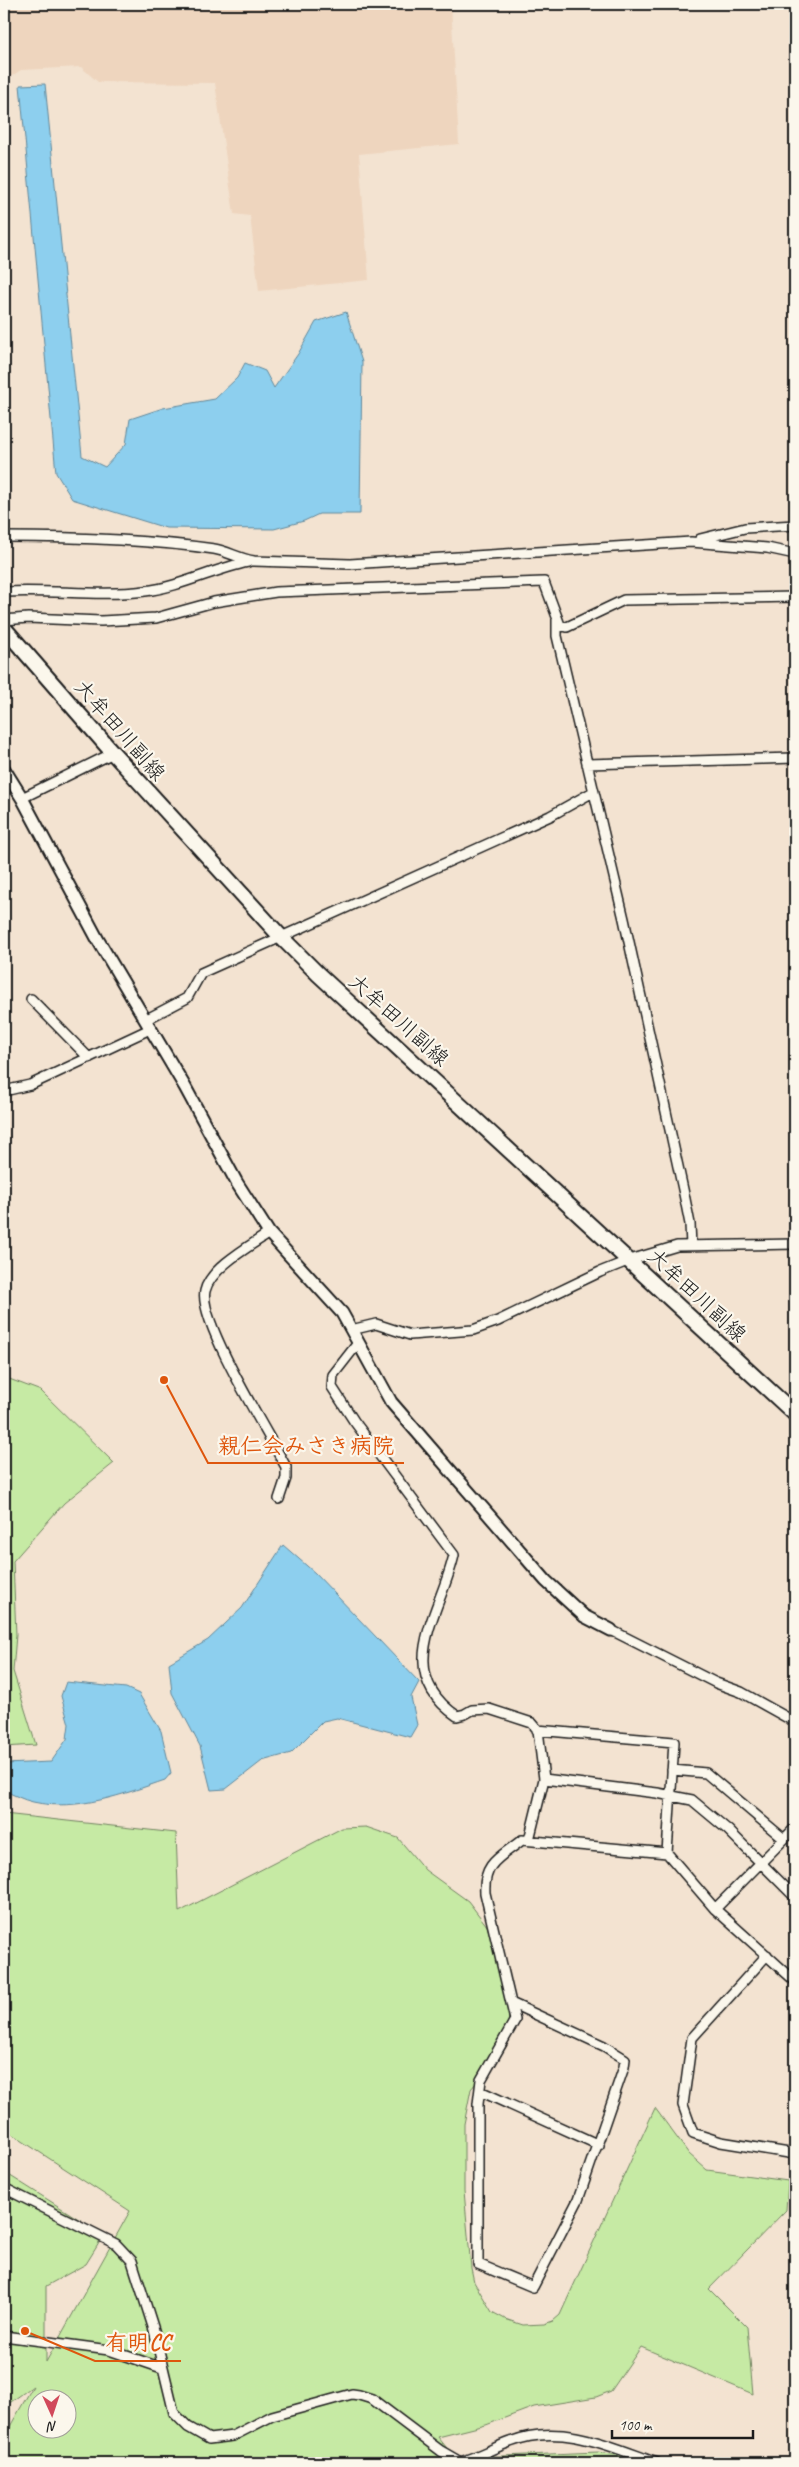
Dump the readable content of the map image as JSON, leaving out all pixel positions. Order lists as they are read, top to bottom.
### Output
{
  "streets": {
    "main road": ["大牟田川副線"]
  },
  "places": ["親仁会みさき病院", "有明CC"],
  "scale_bar": "100 m",
  "north": "bottom"
}
